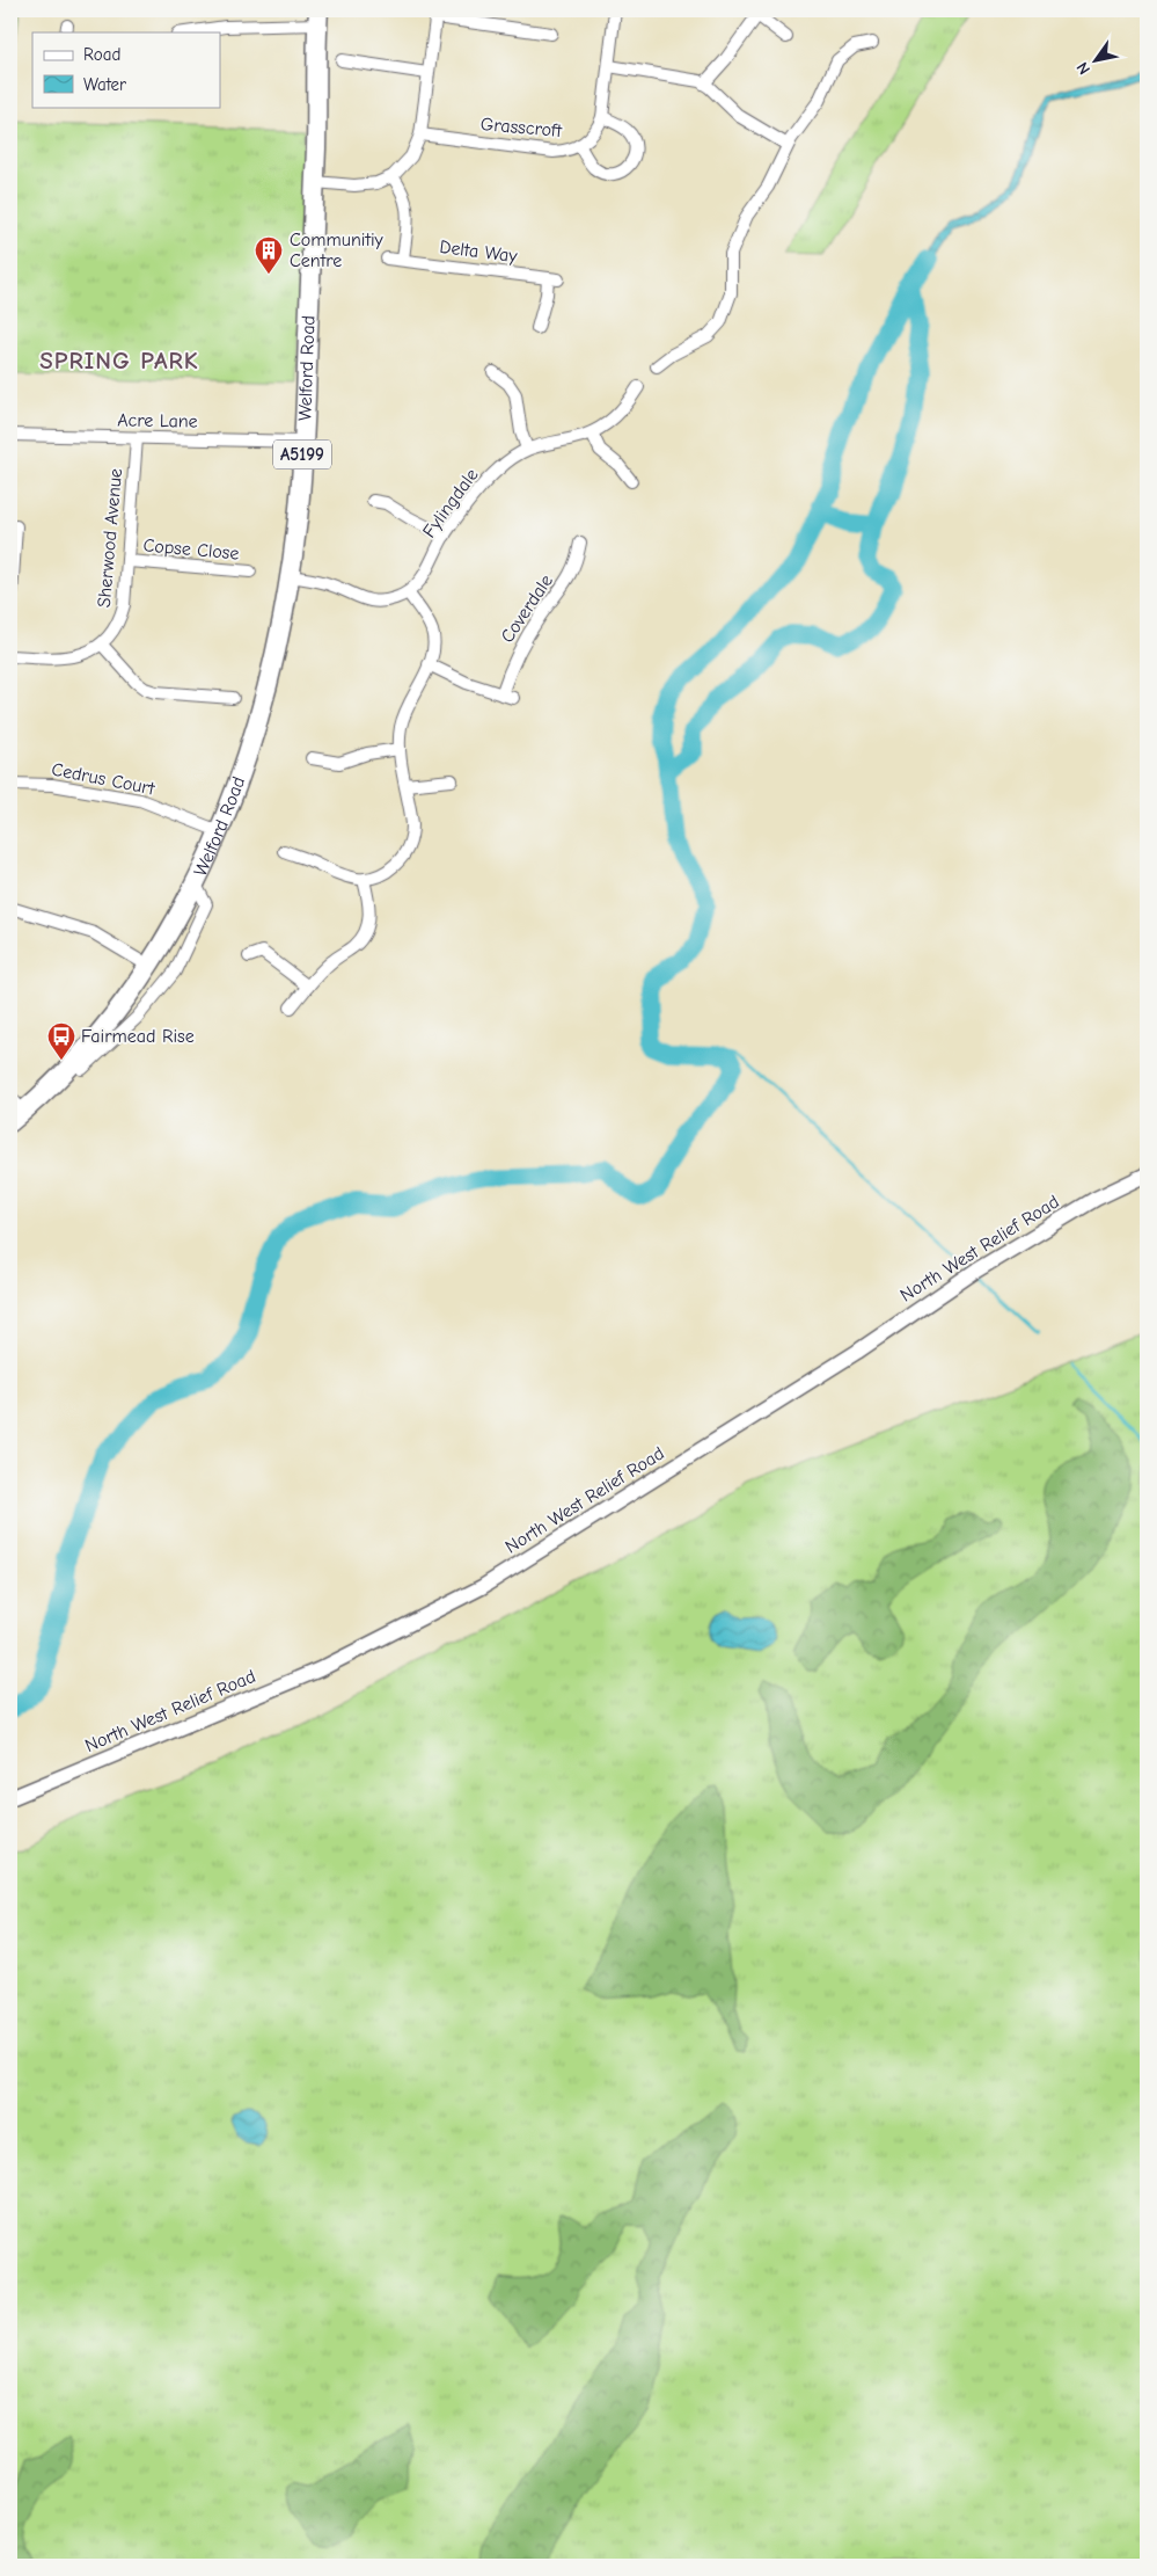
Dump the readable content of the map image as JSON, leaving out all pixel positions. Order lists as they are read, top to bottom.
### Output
{
  "streets": {
    "main road": ["Welford Road", "A5199"],
    "street": [
      "Grasscroft",
      "Delta Way",
      "Acre Lane",
      "Fylingdale",
      "Sherwood Avenue",
      "Copse Close",
      "Coverdale",
      "Cedrus Court",
      "North West Relief Road"
    ]
  },
  "crossings": [
    ["Welford Road", "Acre Lane"],
    ["Welford Road", "Cedrus Court"],
    ["Acre Lane", "Sherwood Avenue"],
    ["Sherwood Avenue", "Copse Close"]
  ],
  "districts": ["SPRING PARK"],
  "places": {
    "building": ["Communitiy Centre"],
    "bus stop": ["Fairmead Rise"]
  },
  "legend": ["Road", "Water"],
  "north": "bottom left"
}
